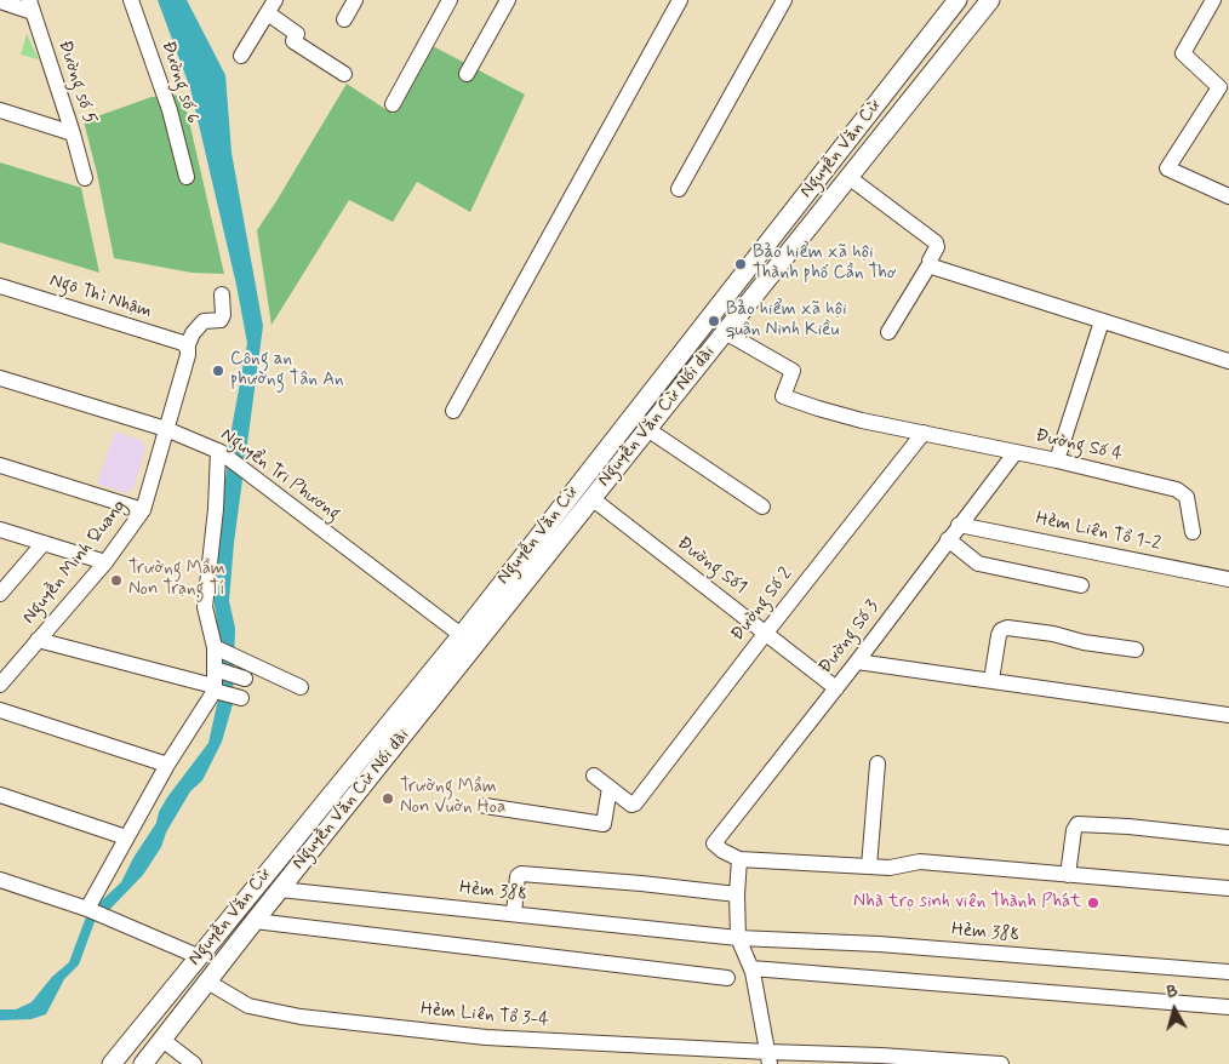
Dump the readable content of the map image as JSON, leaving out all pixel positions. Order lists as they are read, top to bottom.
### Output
{
  "streets": {
    "main road": ["Nguyễn Văn Cừ", "Nguyễn Văn Cừ Nối dài"],
    "street": [
      "Đường số 5",
      "Đường số 6",
      "Ngô Thì Nhậm",
      "Đường Số 4",
      "Nguyển Tri Phương",
      "Hẻm Liên Tổ 1-2",
      "Nguyễn Minh Quang",
      "Đường Số1",
      "Đường Số 2",
      "Đường Số 3",
      "Hẻm 388",
      "Hẻm Liên Tổ 3-4"
    ]
  },
  "crossings": [
    ["Nguyễn Văn Cừ", "Nguyễn Văn Cừ Nối dài"],
    ["Nguyễn Văn Cừ", "Nguyển Tri Phương"],
    ["Nguyễn Văn Cừ", "Hẻm 388"],
    ["Nguyễn Văn Cừ", "Hẻm Liên Tổ 3-4"],
    ["Ngô Thì Nhậm", "Nguyễn Minh Quang"],
    ["Nguyễn Văn Cừ Nối dài", "Nguyển Tri Phương"],
    ["Nguyễn Văn Cừ Nối dài", "Đường Số1"],
    ["Nguyễn Văn Cừ Nối dài", "Hẻm 388"],
    ["Đường Số 4", "Đường Số 2"],
    ["Đường Số 4", "Đường Số 3"],
    ["Nguyển Tri Phương", "Nguyễn Minh Quang"],
    ["Hẻm Liên Tổ 1-2", "Đường Số 3"],
    ["Đường Số1", "Đường Số 2"],
    ["Đường Số1", "Đường Số 3"]
  ],
  "places": [
    "Bảo hiểm xã hội Thành phố Cần Thơ",
    "Bảo hiểm xã hội quận Ninh Kiều",
    "Công an phường Tân An",
    "Trường Mầm Non Trạng Tí",
    "Trường Mầm Non Vuờn Hoa",
    "Nhà trọ sinh viên Thành Phát"
  ],
  "north": "top"
}
